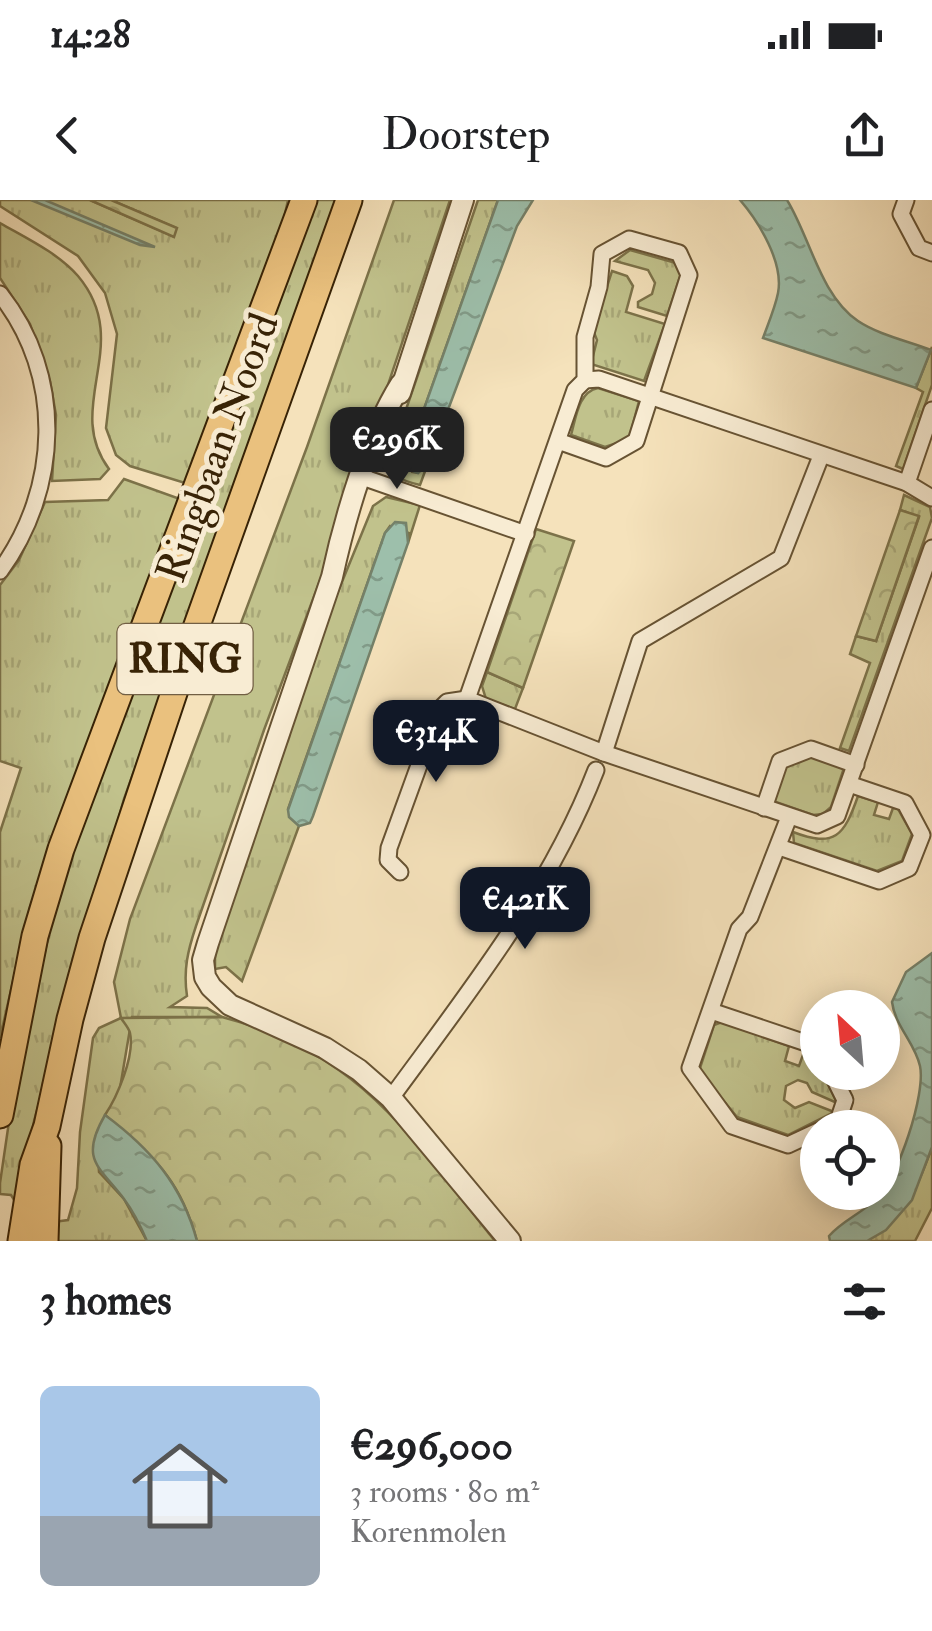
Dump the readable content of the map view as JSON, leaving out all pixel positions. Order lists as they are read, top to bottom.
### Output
{
  "streets": {
    "main road": ["Ringbaan Noord", "RING"]
  },
  "north": "top left",
  "page": {
    "status": "14:28",
    "header": "Doorstep",
    "price": ["€296K", "€314K", "€421K"],
    "heading": "3 homes",
    "list": [
      {
        "name": "€296,000",
        "note": "3 rooms · 80 m² · Korenmolen"
      }
    ]
  }
}
